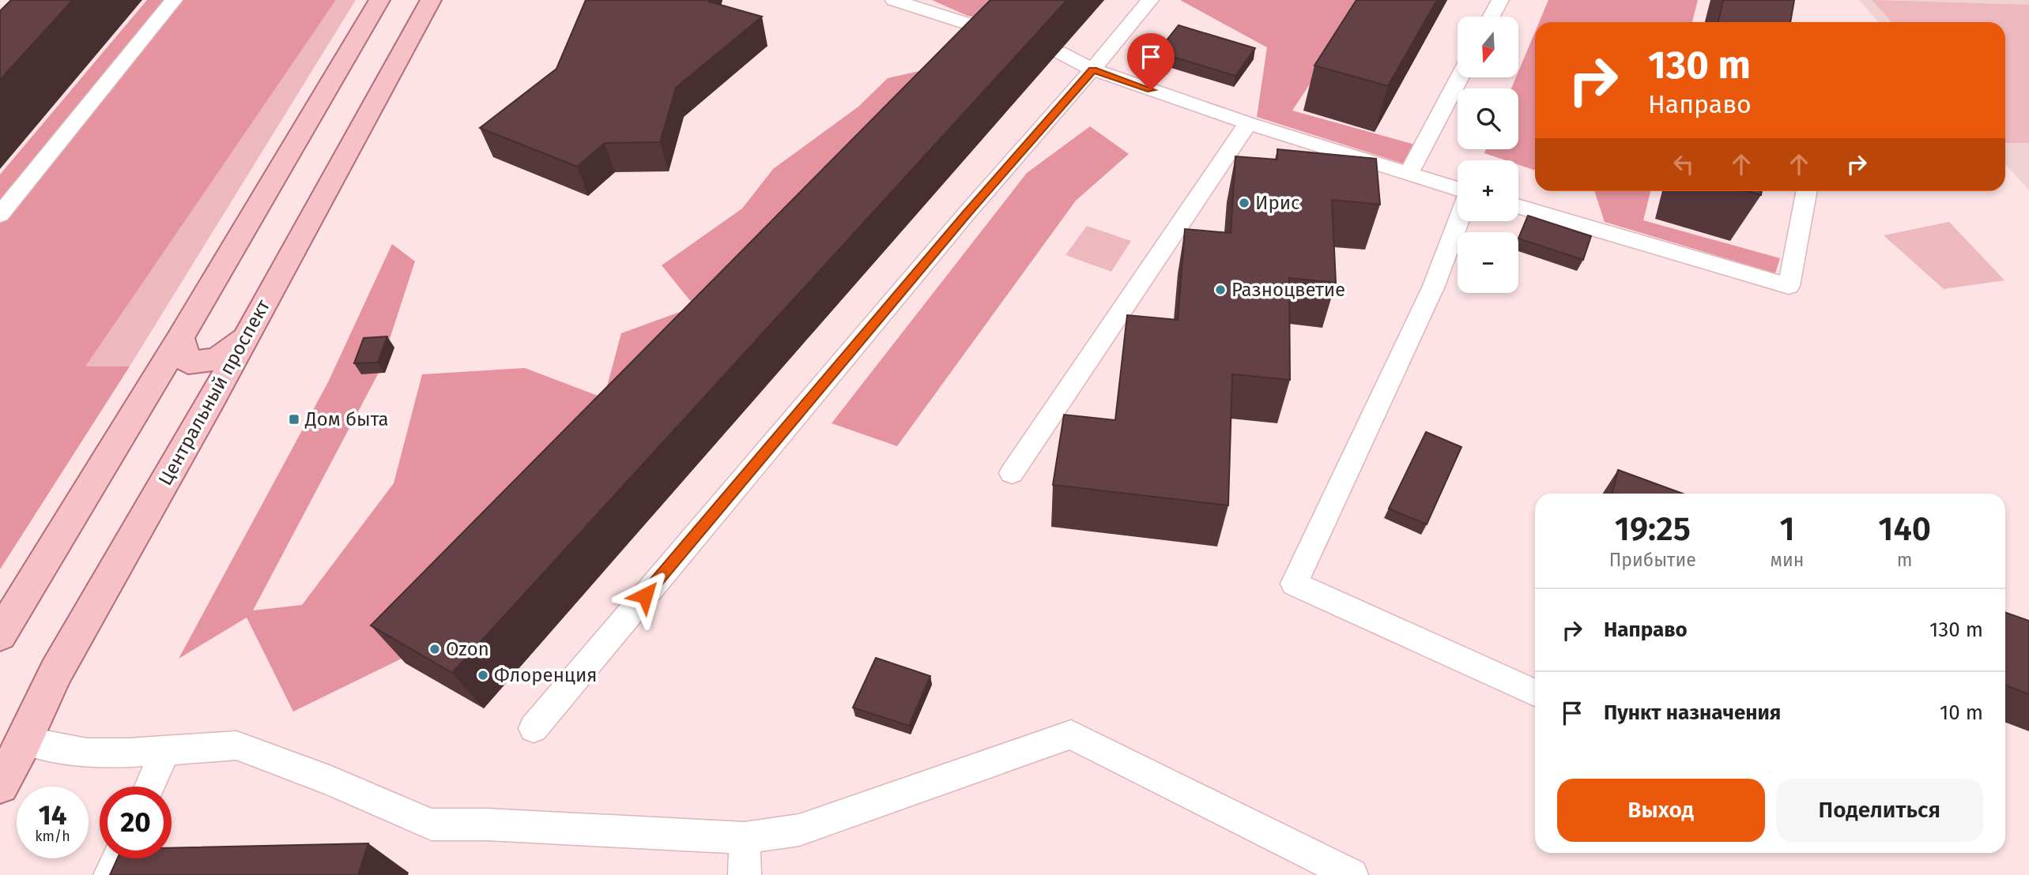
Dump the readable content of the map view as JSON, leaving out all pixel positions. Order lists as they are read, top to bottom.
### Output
{
  "streets": {
    "main road": ["Центральный проспект"]
  },
  "places": {
    "other": [
      "Ирис",
      "Разноцветие",
      "Ozon",
      "Флоренция"
    ],
    "transit": ["Дом быта"]
  },
  "north": "bottom",
  "page": {
    "map_buttons": ["+", "−"],
    "turn": ["130 m", "Направо"],
    "eta": [
      "19:25",
      "Прибытие",
      "1",
      "мин",
      "140",
      "m"
    ],
    "list": [
      {
        "name": "Направо",
        "value": "130 m"
      },
      {
        "name": "Пункт назначения",
        "value": "10 m"
      }
    ],
    "buttons": ["Выход", "Поделиться"],
    "speed": "14 km/h",
    "limit": "20"
  }
}
